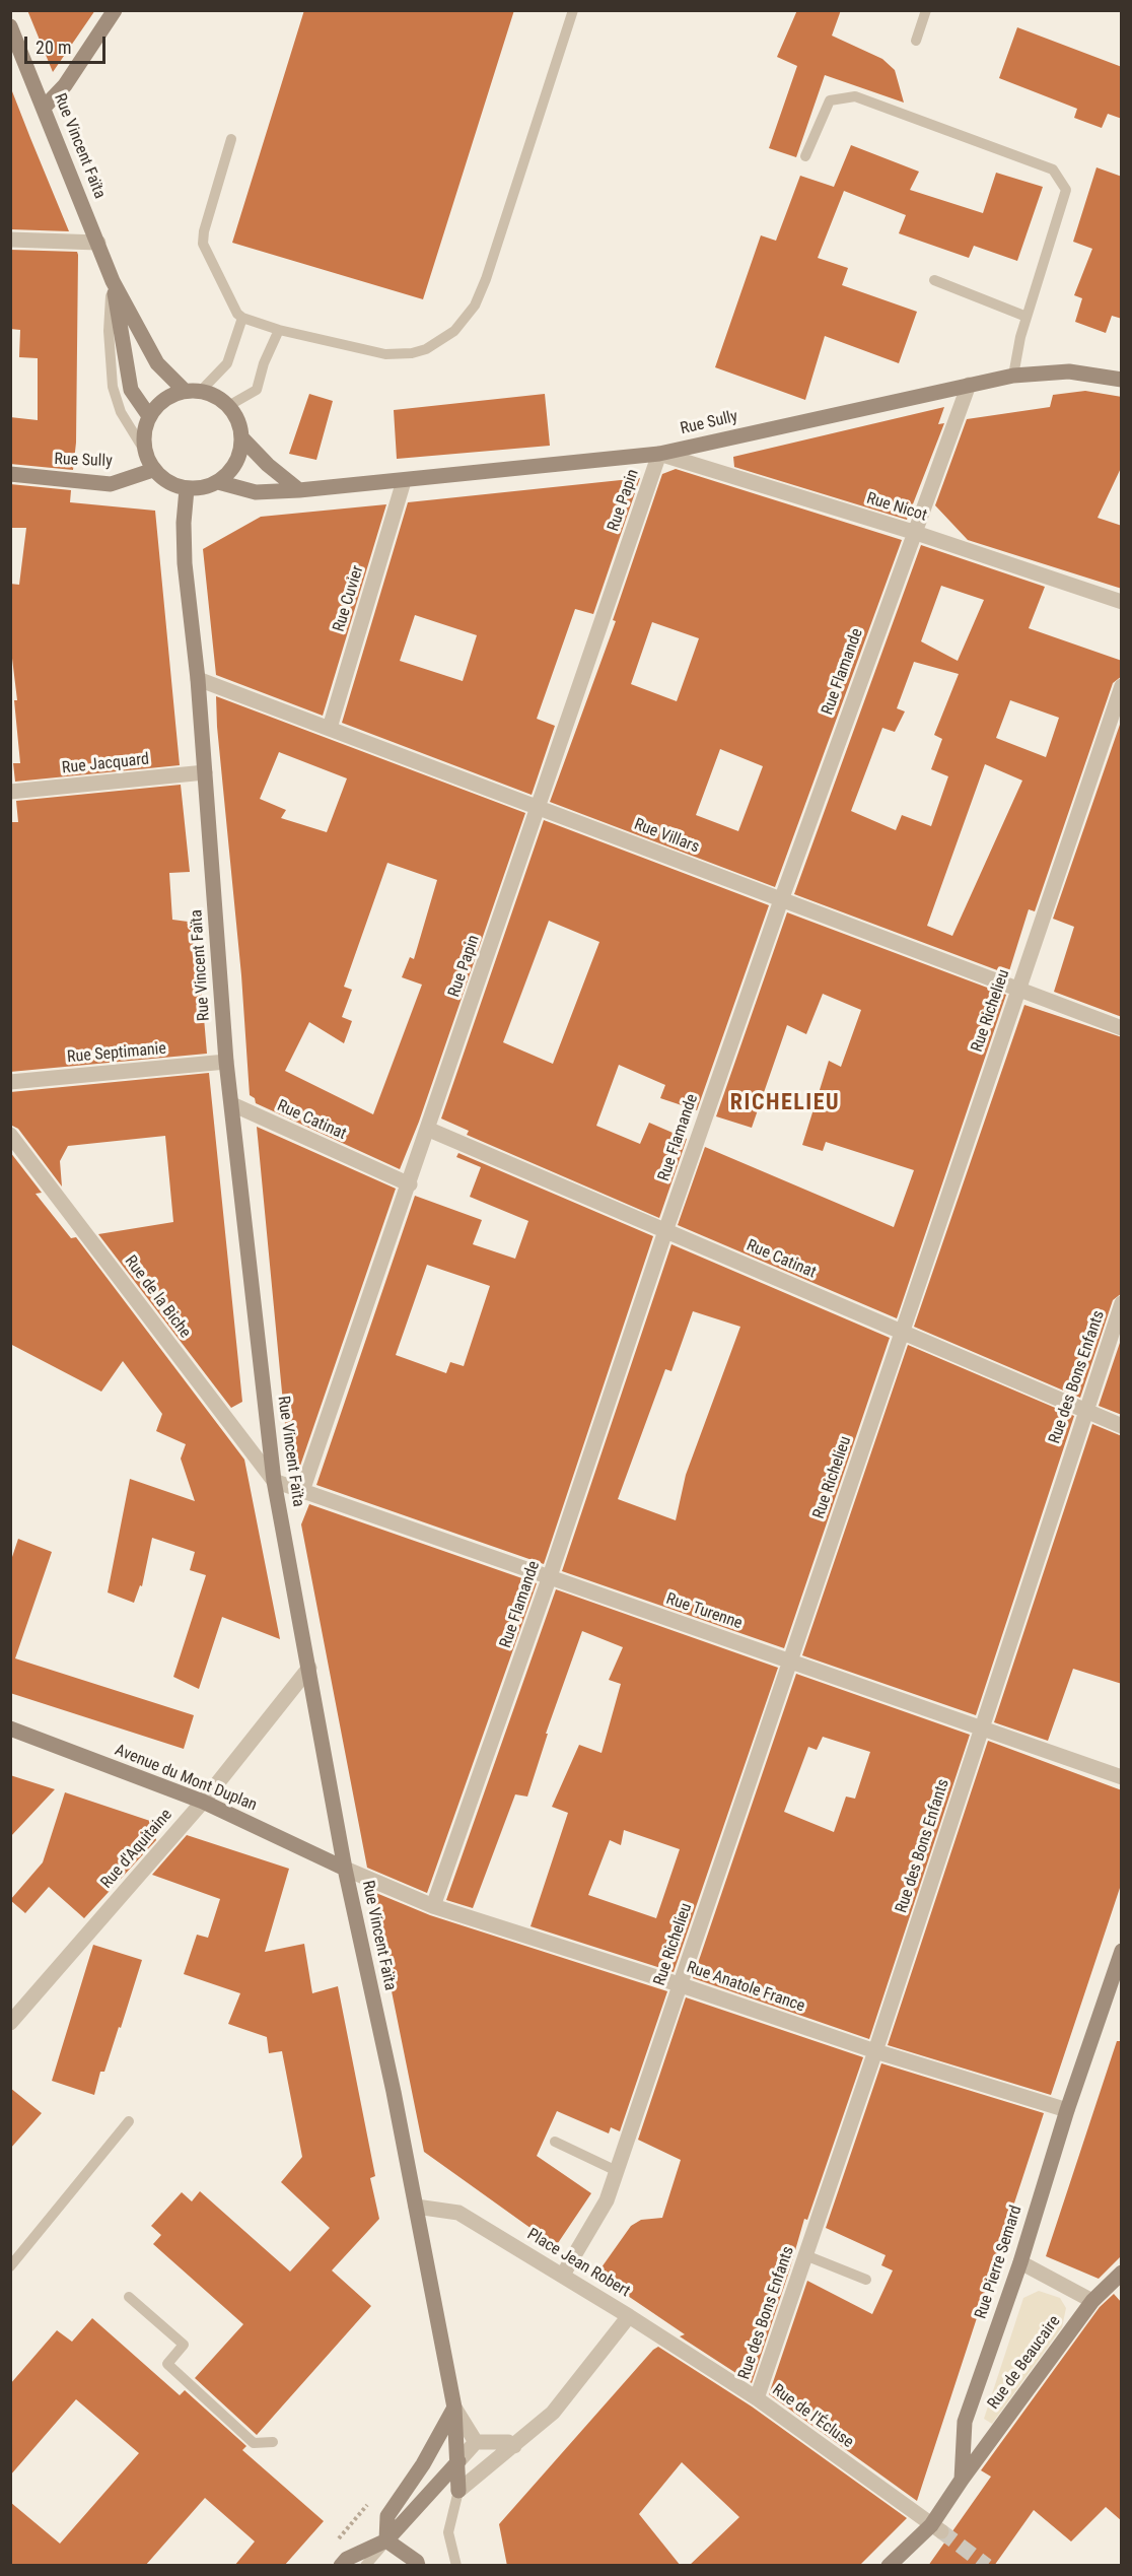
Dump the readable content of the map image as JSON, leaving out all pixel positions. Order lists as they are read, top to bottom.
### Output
{
  "streets": {
    "street": [
      "Rue Vincent Faïta",
      "Rue Sully",
      "Rue Papin",
      "Rue Nicot",
      "Rue Cuvier",
      "Rue Flamande",
      "Rue Jacquard",
      "Rue Villars",
      "Rue Richelieu",
      "Rue Septimanie",
      "Rue Catinat",
      "Rue de la Biche",
      "Rue des Bons Enfants",
      "Rue Turenne",
      "Avenue du Mont Duplan",
      "Rue d'Aquitaine",
      "Rue Anatole France",
      "Rue Pierre Semard",
      "Place Jean Robert",
      "Rue de Beaucaire",
      "Rue de l'Écluse"
    ]
  },
  "crossings": [
    ["Rue Vincent Faïta", "Rue Sully"],
    ["Rue Vincent Faïta", "Rue Jacquard"],
    ["Rue Vincent Faïta", "Rue Villars"],
    ["Rue Vincent Faïta", "Rue Septimanie"],
    ["Rue Vincent Faïta", "Rue Catinat"],
    ["Rue Vincent Faïta", "Rue de la Biche"],
    ["Rue Vincent Faïta", "Rue Turenne"],
    ["Rue Vincent Faïta", "Avenue du Mont Duplan"],
    ["Rue Vincent Faïta", "Rue d'Aquitaine"],
    ["Rue Vincent Faïta", "Rue Anatole France"],
    ["Rue Vincent Faïta", "Place Jean Robert"],
    ["Rue Sully", "Rue Papin"],
    ["Rue Sully", "Rue Nicot"],
    ["Rue Sully", "Rue Cuvier"],
    ["Rue Sully", "Rue Flamande"],
    ["Rue Papin", "Rue Nicot"],
    ["Rue Papin", "Rue Villars"],
    ["Rue Papin", "Rue Catinat"],
    ["Rue Papin", "Rue Turenne"],
    ["Rue Nicot", "Rue Flamande"],
    ["Rue Cuvier", "Rue Villars"],
    ["Rue Flamande", "Rue Villars"],
    ["Rue Flamande", "Rue Catinat"],
    ["Rue Flamande", "Rue Turenne"],
    ["Rue Flamande", "Rue Anatole France"],
    ["Rue Villars", "Rue Richelieu"],
    ["Rue Richelieu", "Rue Catinat"],
    ["Rue Richelieu", "Rue Turenne"],
    ["Rue Richelieu", "Rue Anatole France"],
    ["Rue Richelieu", "Place Jean Robert"],
    ["Rue Catinat", "Rue des Bons Enfants"],
    ["Rue de la Biche", "Rue Turenne"],
    ["Rue des Bons Enfants", "Rue Turenne"],
    ["Rue des Bons Enfants", "Rue Anatole France"],
    ["Rue des Bons Enfants", "Rue de l'Écluse"],
    ["Avenue du Mont Duplan", "Rue d'Aquitaine"],
    ["Avenue du Mont Duplan", "Rue Anatole France"],
    ["Rue Anatole France", "Rue Pierre Semard"],
    ["Rue Pierre Semard", "Rue de Beaucaire"],
    ["Place Jean Robert", "Rue de l'Écluse"]
  ],
  "districts": ["RICHELIEU"],
  "scale_bar": "20 m"
}
